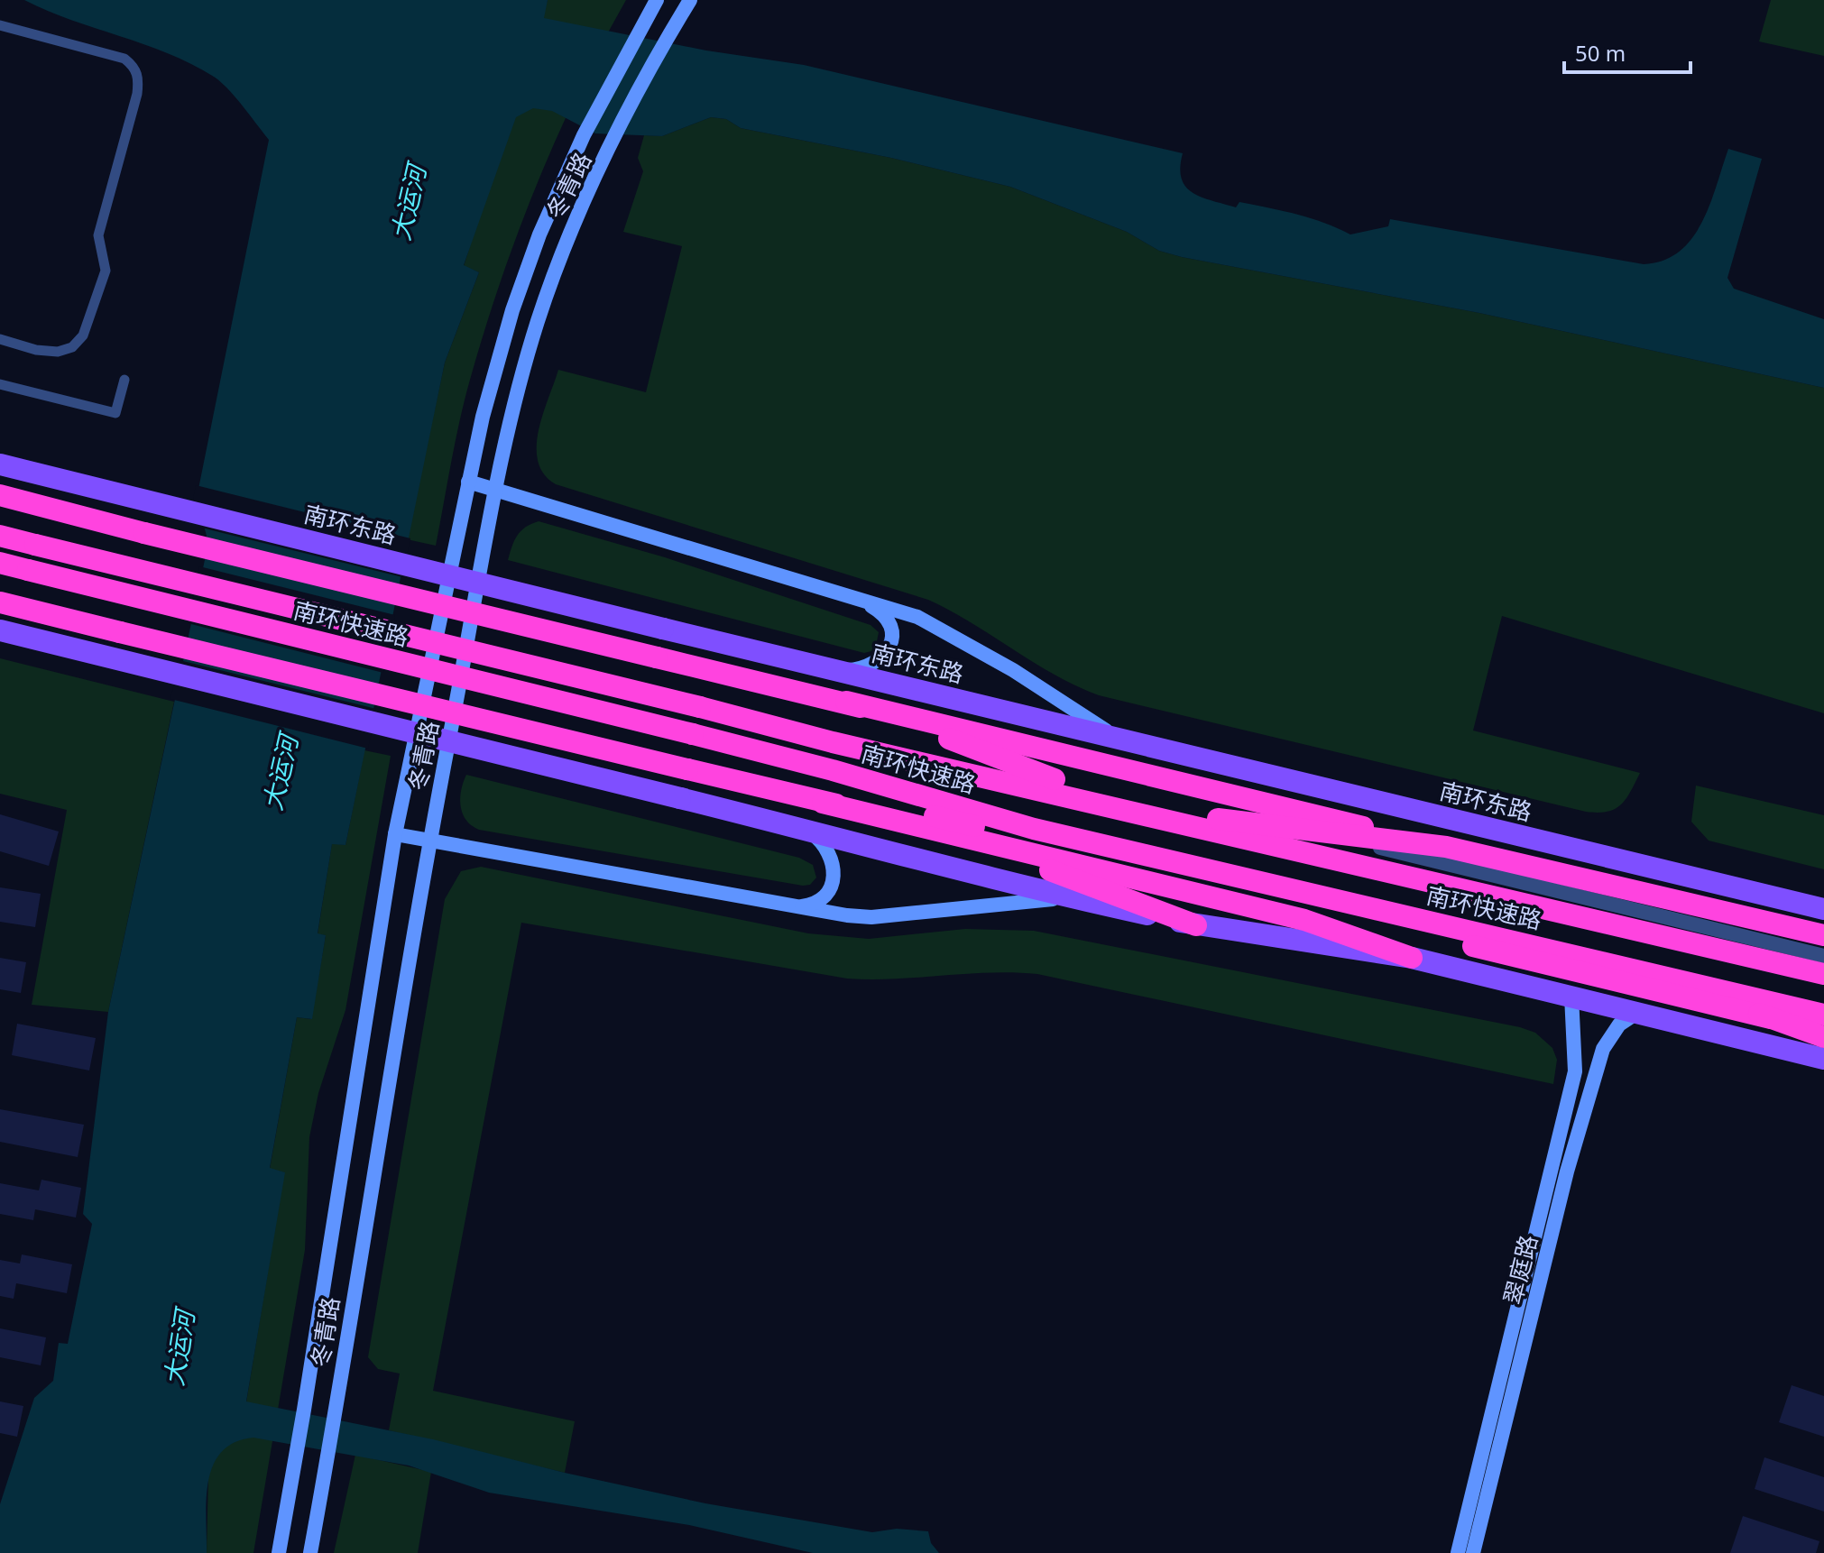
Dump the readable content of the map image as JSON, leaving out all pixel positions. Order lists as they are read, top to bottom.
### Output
{
  "streets": {
    "highway": ["南环快速路"],
    "main road": ["冬青路", "南环东路", "翠庭路"]
  },
  "water": ["大运河"],
  "scale_bar": "50 m"
}
